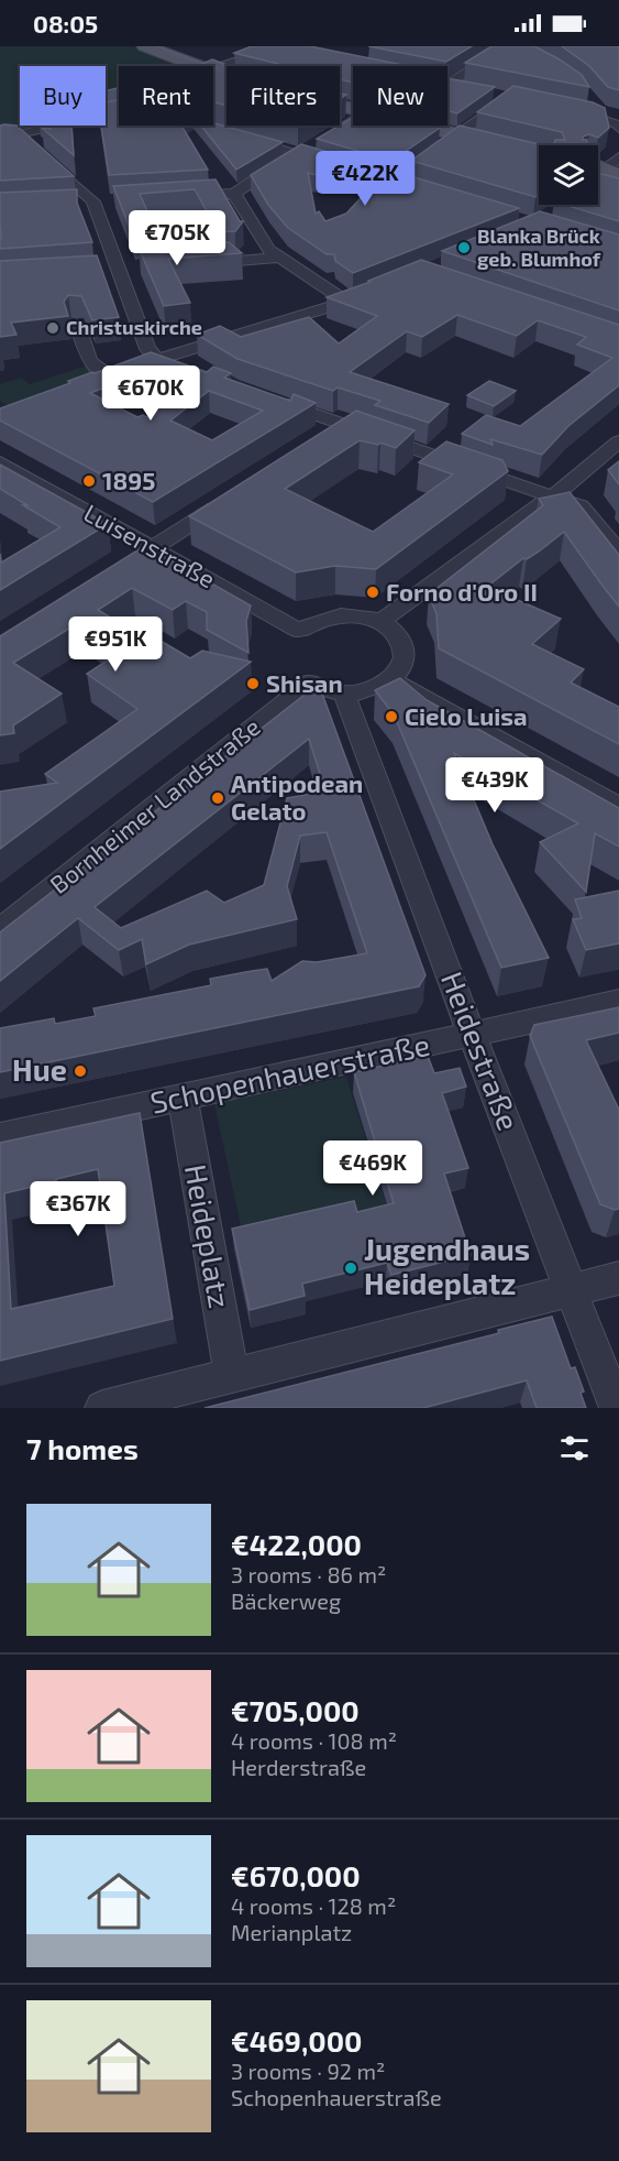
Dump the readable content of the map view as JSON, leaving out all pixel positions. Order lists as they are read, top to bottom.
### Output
{
  "streets": {
    "street": [
      "Luisenstraße",
      "Bornheimer Landstraße",
      "Heidestraße",
      "Schopenhauerstraße",
      "Heideplatz"
    ]
  },
  "crossings": [
    ["Bornheimer Landstraße", "Heidestraße"],
    ["Heidestraße", "Schopenhauerstraße"],
    ["Schopenhauerstraße", "Heideplatz"]
  ],
  "places": [
    "Blanka Brück geb. Blumhof",
    "Christuskirche",
    "1895",
    "Forno d'Oro II",
    "Shisan",
    "Cielo Luisa",
    "Antipodean Gelato",
    "Hue",
    "Jugendhaus Heideplatz"
  ],
  "page": {
    "status": "08:05",
    "chip": [
      "Buy",
      "Rent",
      "Filters",
      "New"
    ],
    "price": [
      "€422K",
      "€705K",
      "€670K",
      "€951K",
      "€439K",
      "€469K",
      "€367K"
    ],
    "heading": "7 homes",
    "list": [
      {
        "name": "€422,000",
        "note": "3 rooms · 86 m² · Bäckerweg"
      },
      {
        "name": "€705,000",
        "note": "4 rooms · 108 m² · Herderstraße"
      },
      {
        "name": "€670,000",
        "note": "4 rooms · 128 m² · Merianplatz"
      },
      {
        "name": "€469,000",
        "note": "3 rooms · 92 m² · Schopenhauerstraße"
      }
    ]
  }
}
